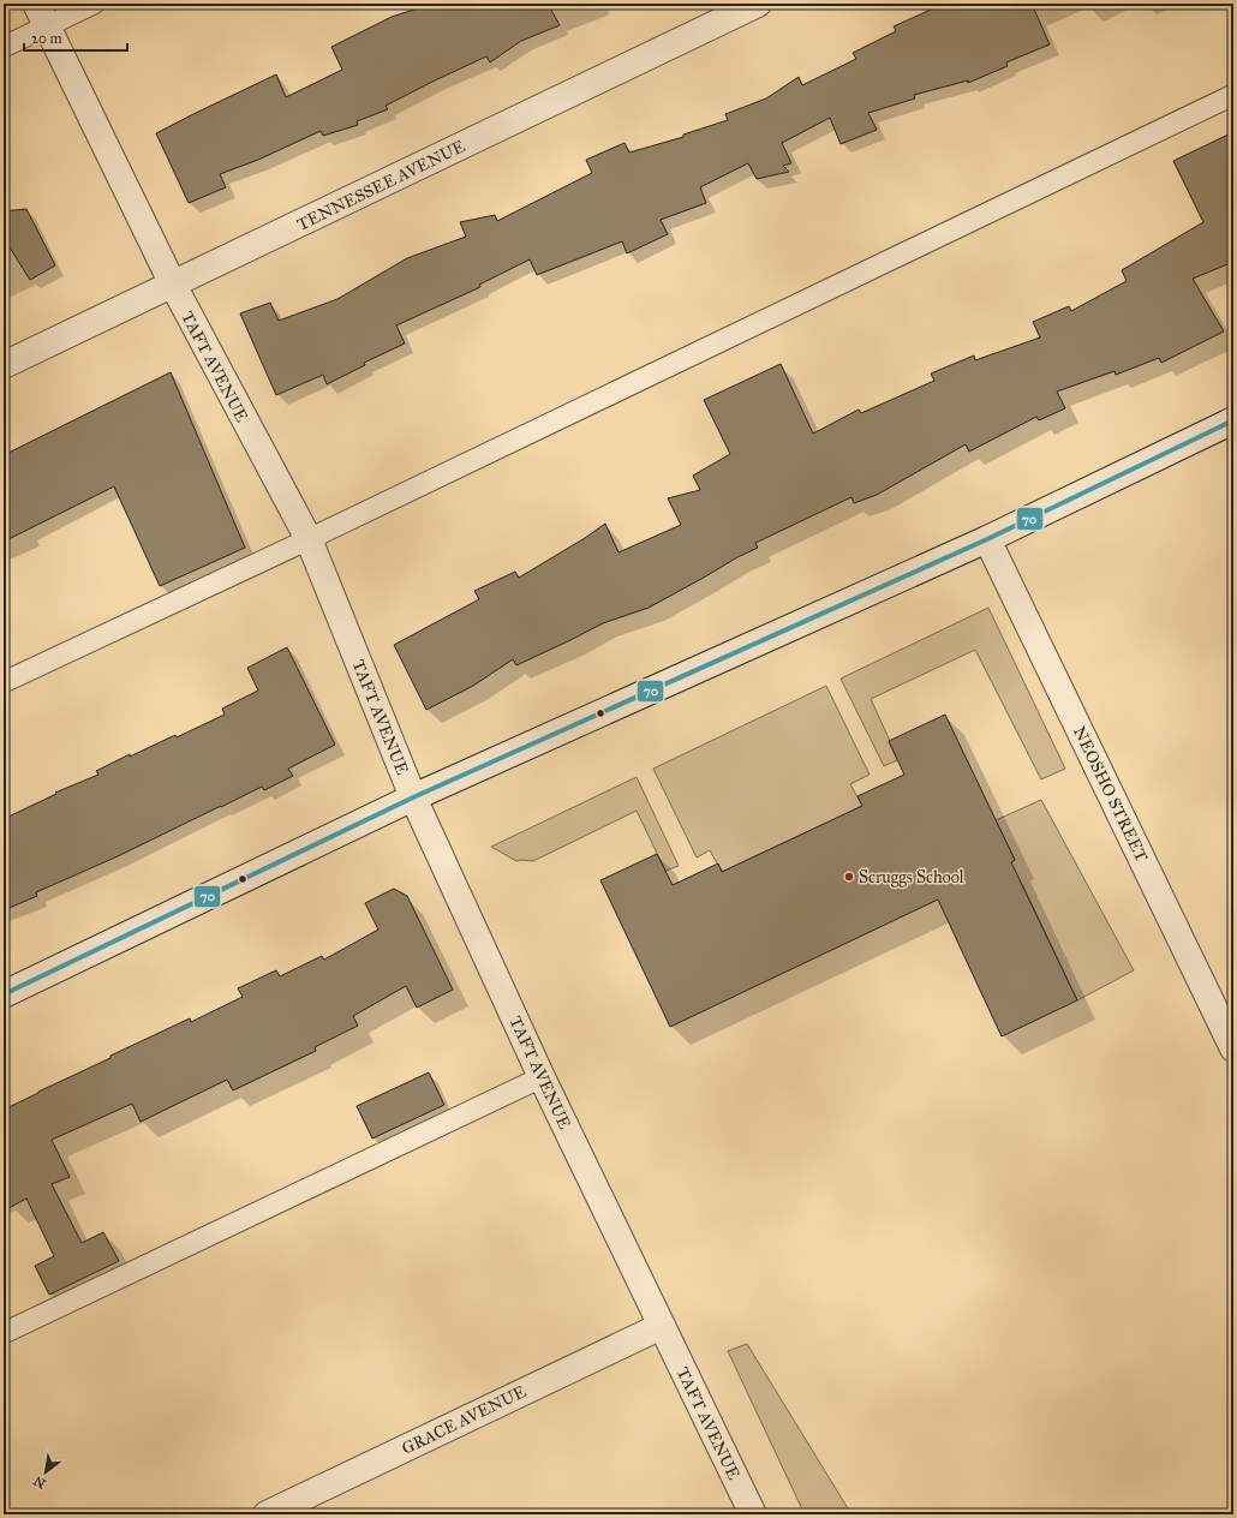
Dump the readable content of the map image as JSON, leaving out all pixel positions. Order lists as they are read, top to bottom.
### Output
{
  "streets": {
    "street": [
      "TENNESSEE AVENUE",
      "TAFT AVENUE",
      "NEOSHO STREET",
      "GRACE AVENUE"
    ]
  },
  "crossings": [
    ["TENNESSEE AVENUE", "TAFT AVENUE"],
    ["TAFT AVENUE", "GRACE AVENUE"]
  ],
  "places": ["Scruggs School"],
  "lines": ["transit line 70"],
  "scale_bar": "20 m",
  "north": "bottom left"
}
